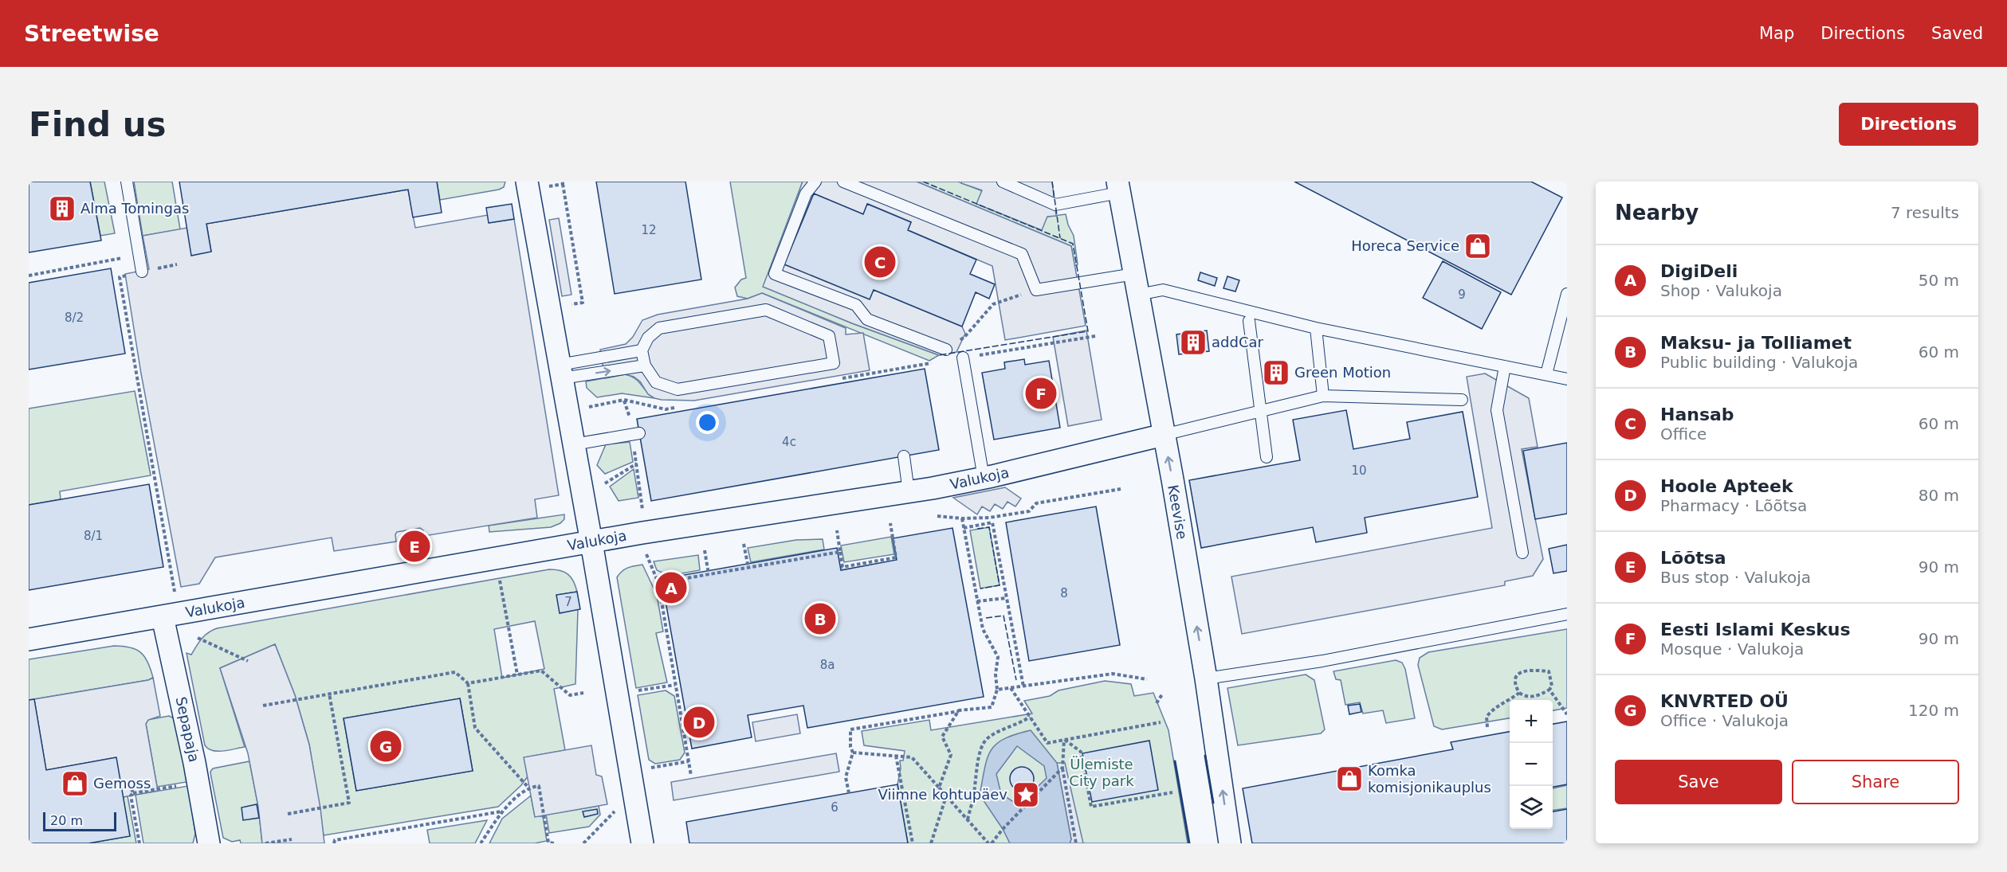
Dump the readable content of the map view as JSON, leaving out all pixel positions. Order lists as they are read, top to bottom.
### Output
{
  "streets": {
    "street": ["Valukoja", "Keevise", "Sepapaja"]
  },
  "crossings": [
    ["Valukoja", "Keevise"],
    ["Valukoja", "Sepapaja"]
  ],
  "one_way": ["Keevise"],
  "parks": ["Ülemiste City park"],
  "places": {
    "building": ["Alma Tomingas", "addCar", "Green Motion"],
    "shop": ["Horeca Service", "Komka komisjonikauplus", "Gemoss"],
    "place": ["Viimne kohtupäev"]
  },
  "house_numbers": [
    "12",
    "9",
    "8/2",
    "4c",
    "10",
    "8/1",
    "8",
    "7",
    "8a",
    "6"
  ],
  "scale_bar": "20 m",
  "page": {
    "header": "Streetwise",
    "nav": ["Map", "Directions", "Saved"],
    "buttons": [
      "Directions",
      ["Save", "Share"]
    ],
    "title": "Find us",
    "heading": ["Nearby", "7 results"],
    "list": [
      {
        "mark": "A",
        "name": "DigiDeli",
        "note": "Shop · Valukoja",
        "value": "50 m"
      },
      {
        "mark": "B",
        "name": "Maksu- ja Tolliamet",
        "note": "Public building · Valukoja",
        "value": "60 m"
      },
      {
        "mark": "C",
        "name": "Hansab",
        "note": "Office",
        "value": "60 m"
      },
      {
        "mark": "D",
        "name": "Hoole Apteek",
        "note": "Pharmacy · Lõõtsa",
        "value": "80 m"
      },
      {
        "mark": "E",
        "name": "Lõõtsa",
        "note": "Bus stop · Valukoja",
        "value": "90 m"
      },
      {
        "mark": "F",
        "name": "Eesti Islami Keskus",
        "note": "Mosque · Valukoja",
        "value": "90 m"
      },
      {
        "mark": "G",
        "name": "KNVRTED OÜ",
        "note": "Office · Valukoja",
        "value": "120 m"
      }
    ],
    "pins": [
      "C",
      "F",
      "E",
      "A",
      "B",
      "D",
      "G"
    ],
    "map_buttons": ["+", "−"],
    "scale": "20 m"
  }
}
